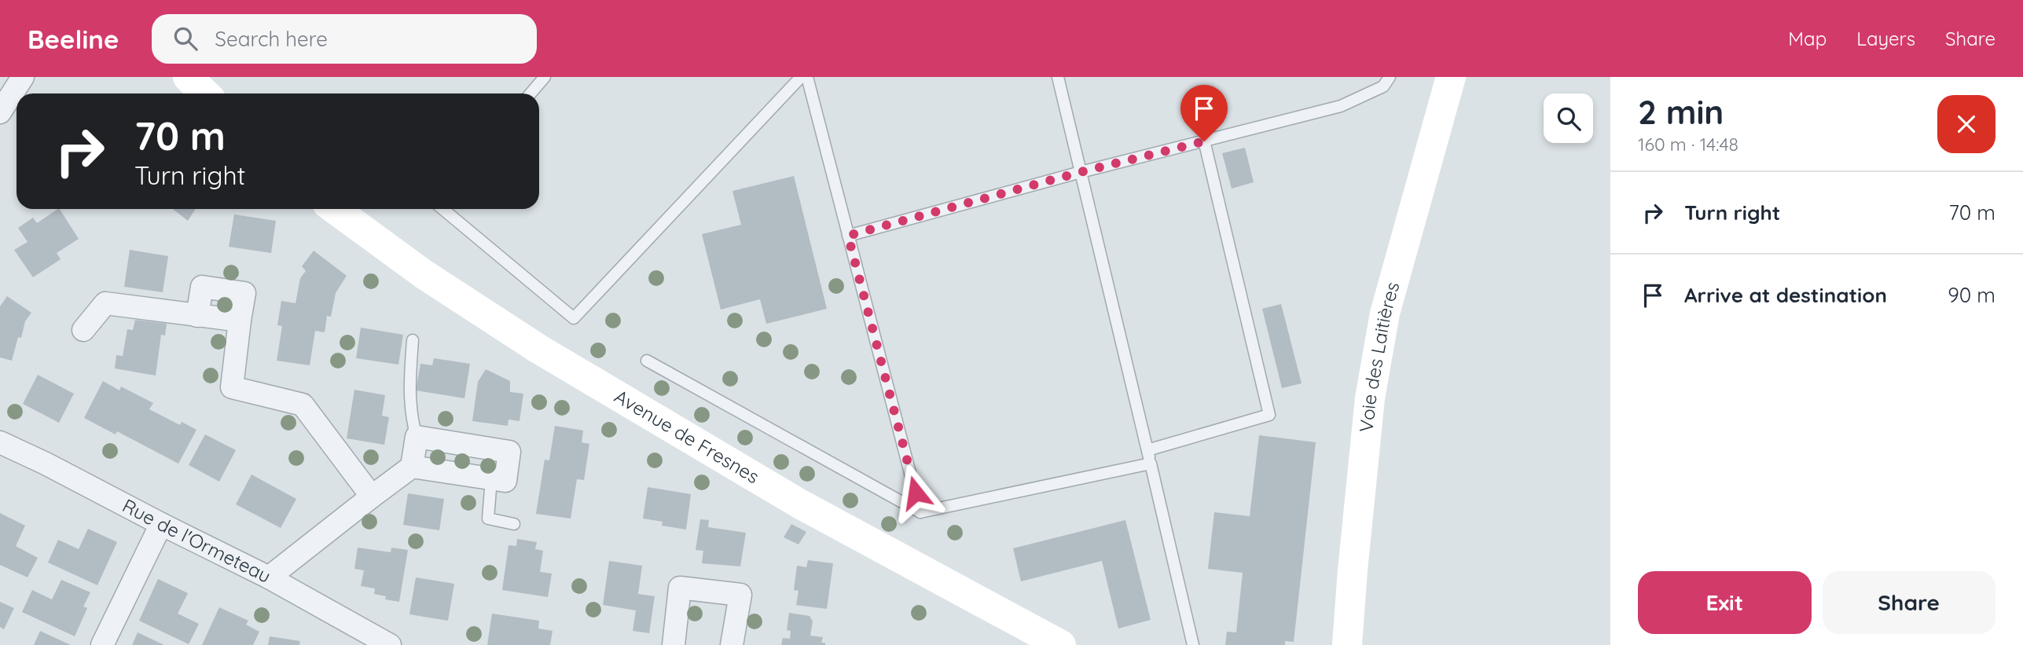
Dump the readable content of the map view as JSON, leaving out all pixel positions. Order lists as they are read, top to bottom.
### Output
{
  "streets": {
    "street": ["Voie des Laitières", "Avenue de Fresnes", "Rue de l'Ormeteau"]
  },
  "page": {
    "header": "Beeline",
    "search": "Search here",
    "nav": ["Map", "Layers", "Share"],
    "heading": ["2 min", "160 m · 14:48"],
    "turn": ["70 m", "Turn right"],
    "list": [
      {
        "name": "Turn right",
        "value": "70 m"
      },
      {
        "name": "Arrive at destination",
        "value": "90 m"
      }
    ],
    "buttons": ["Exit", "Share"]
  }
}
